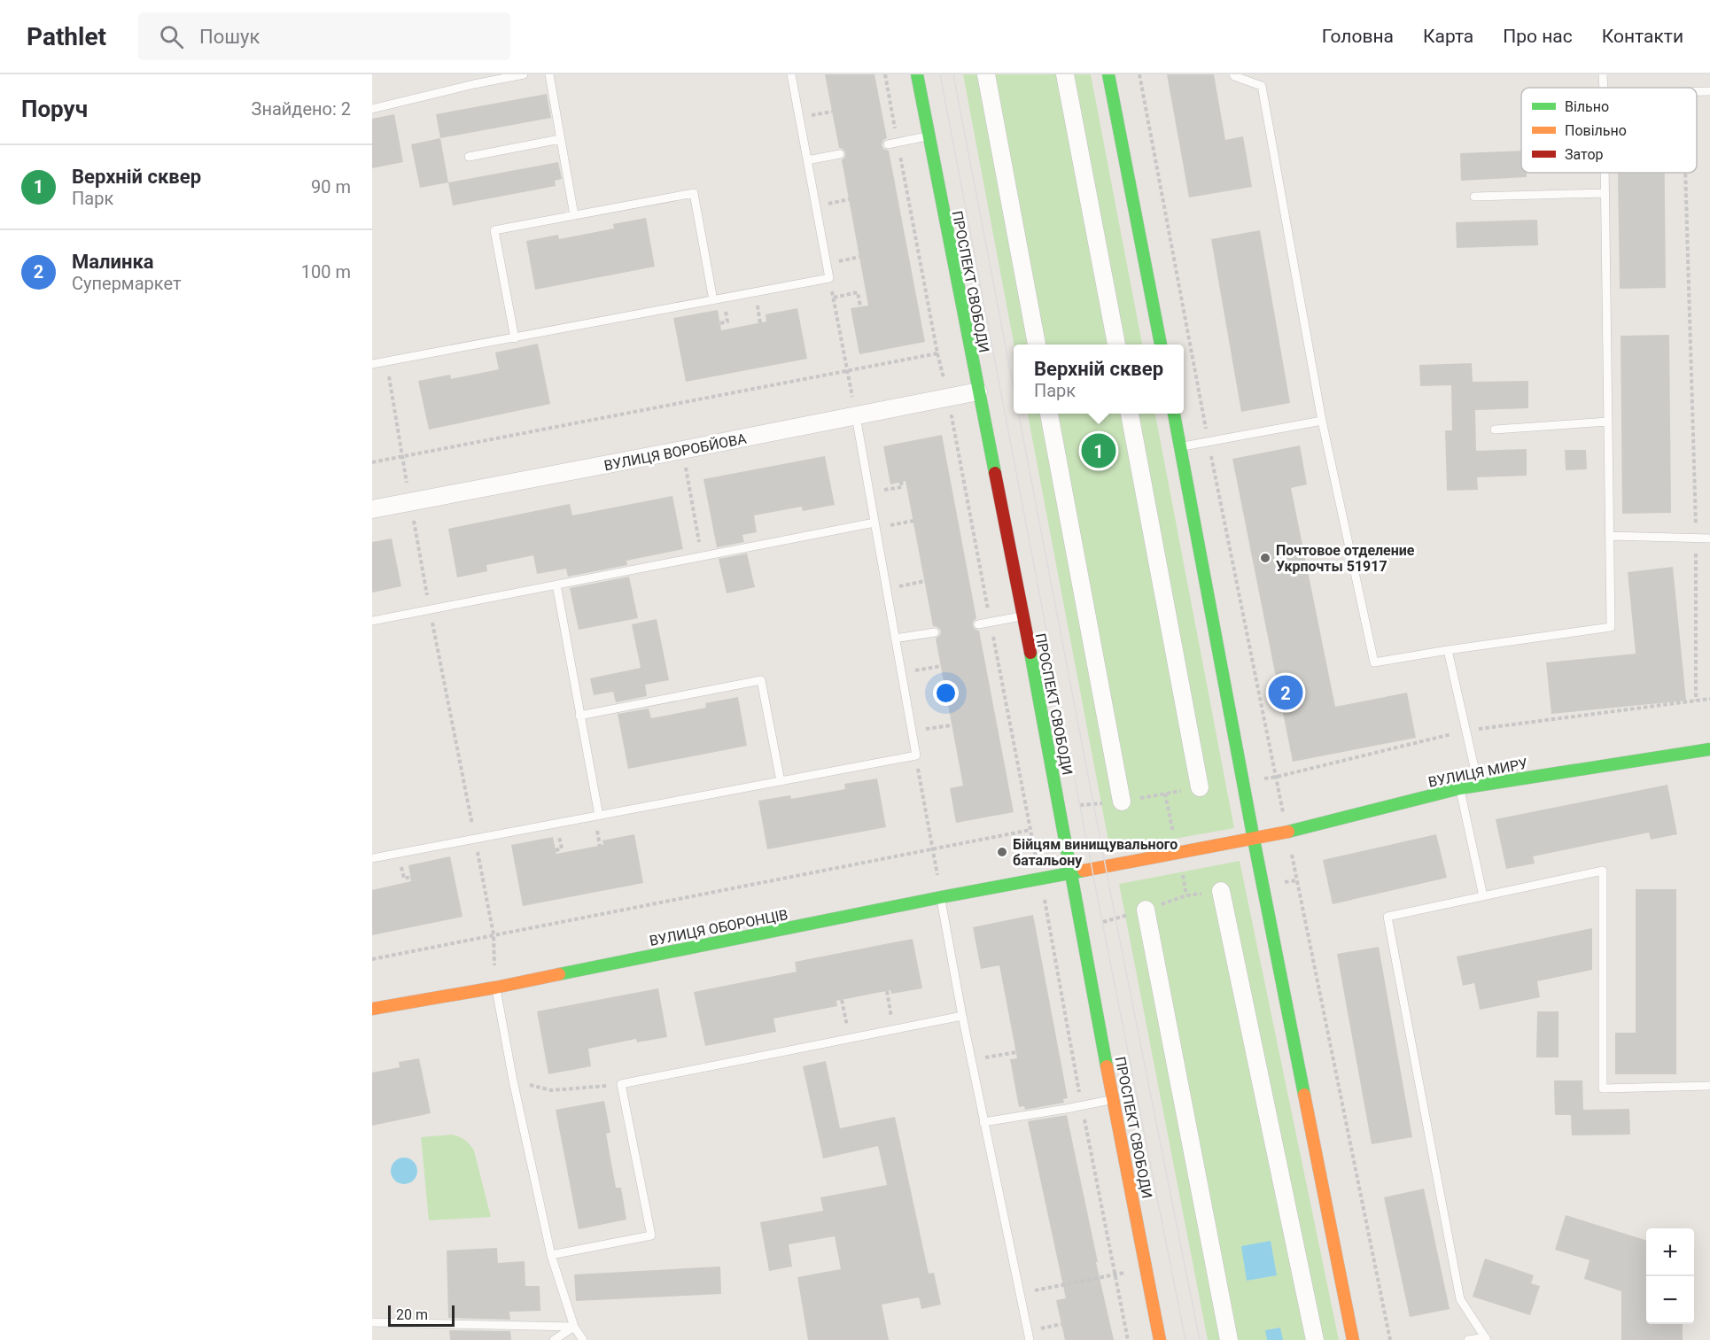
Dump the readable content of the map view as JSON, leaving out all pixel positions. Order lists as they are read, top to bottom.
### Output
{
  "streets": {
    "main road": ["ПРОСПЕКТ СВОБОДИ", "ВУЛИЦЯ МИРУ", "ВУЛИЦЯ ОБОРОНЦІВ"],
    "street": ["ВУЛИЦЯ ВОРОБЙОВА"]
  },
  "crossings": [
    ["ПРОСПЕКТ СВОБОДИ", "ВУЛИЦЯ ВОРОБЙОВА"],
    ["ПРОСПЕКТ СВОБОДИ", "ВУЛИЦЯ МИРУ"],
    ["ПРОСПЕКТ СВОБОДИ", "ВУЛИЦЯ ОБОРОНЦІВ"],
    ["ВУЛИЦЯ МИРУ", "ВУЛИЦЯ ОБОРОНЦІВ"]
  ],
  "places": ["Почтовое отделение Укрпочты 51917", "Бійцям винищувального батальону"],
  "legend": ["Вільно", "Повільно", "Затор"],
  "scale_bar": "20 m",
  "page": {
    "header": "Pathlet",
    "search": "Пошук",
    "nav": [
      "Головна",
      "Карта",
      "Про нас",
      "Контакти"
    ],
    "heading": ["Поруч", "Знайдено: 2"],
    "list": [
      {
        "mark": "1",
        "name": "Верхній сквер",
        "note": "Парк",
        "value": "90 m"
      },
      {
        "mark": "2",
        "name": "Малинка",
        "note": "Супермаркет",
        "value": "100 m"
      }
    ],
    "popup": ["Верхній сквер", "Парк"],
    "pins": ["1", "2"],
    "map_buttons": ["+", "−"],
    "scale": "20 m"
  }
}
